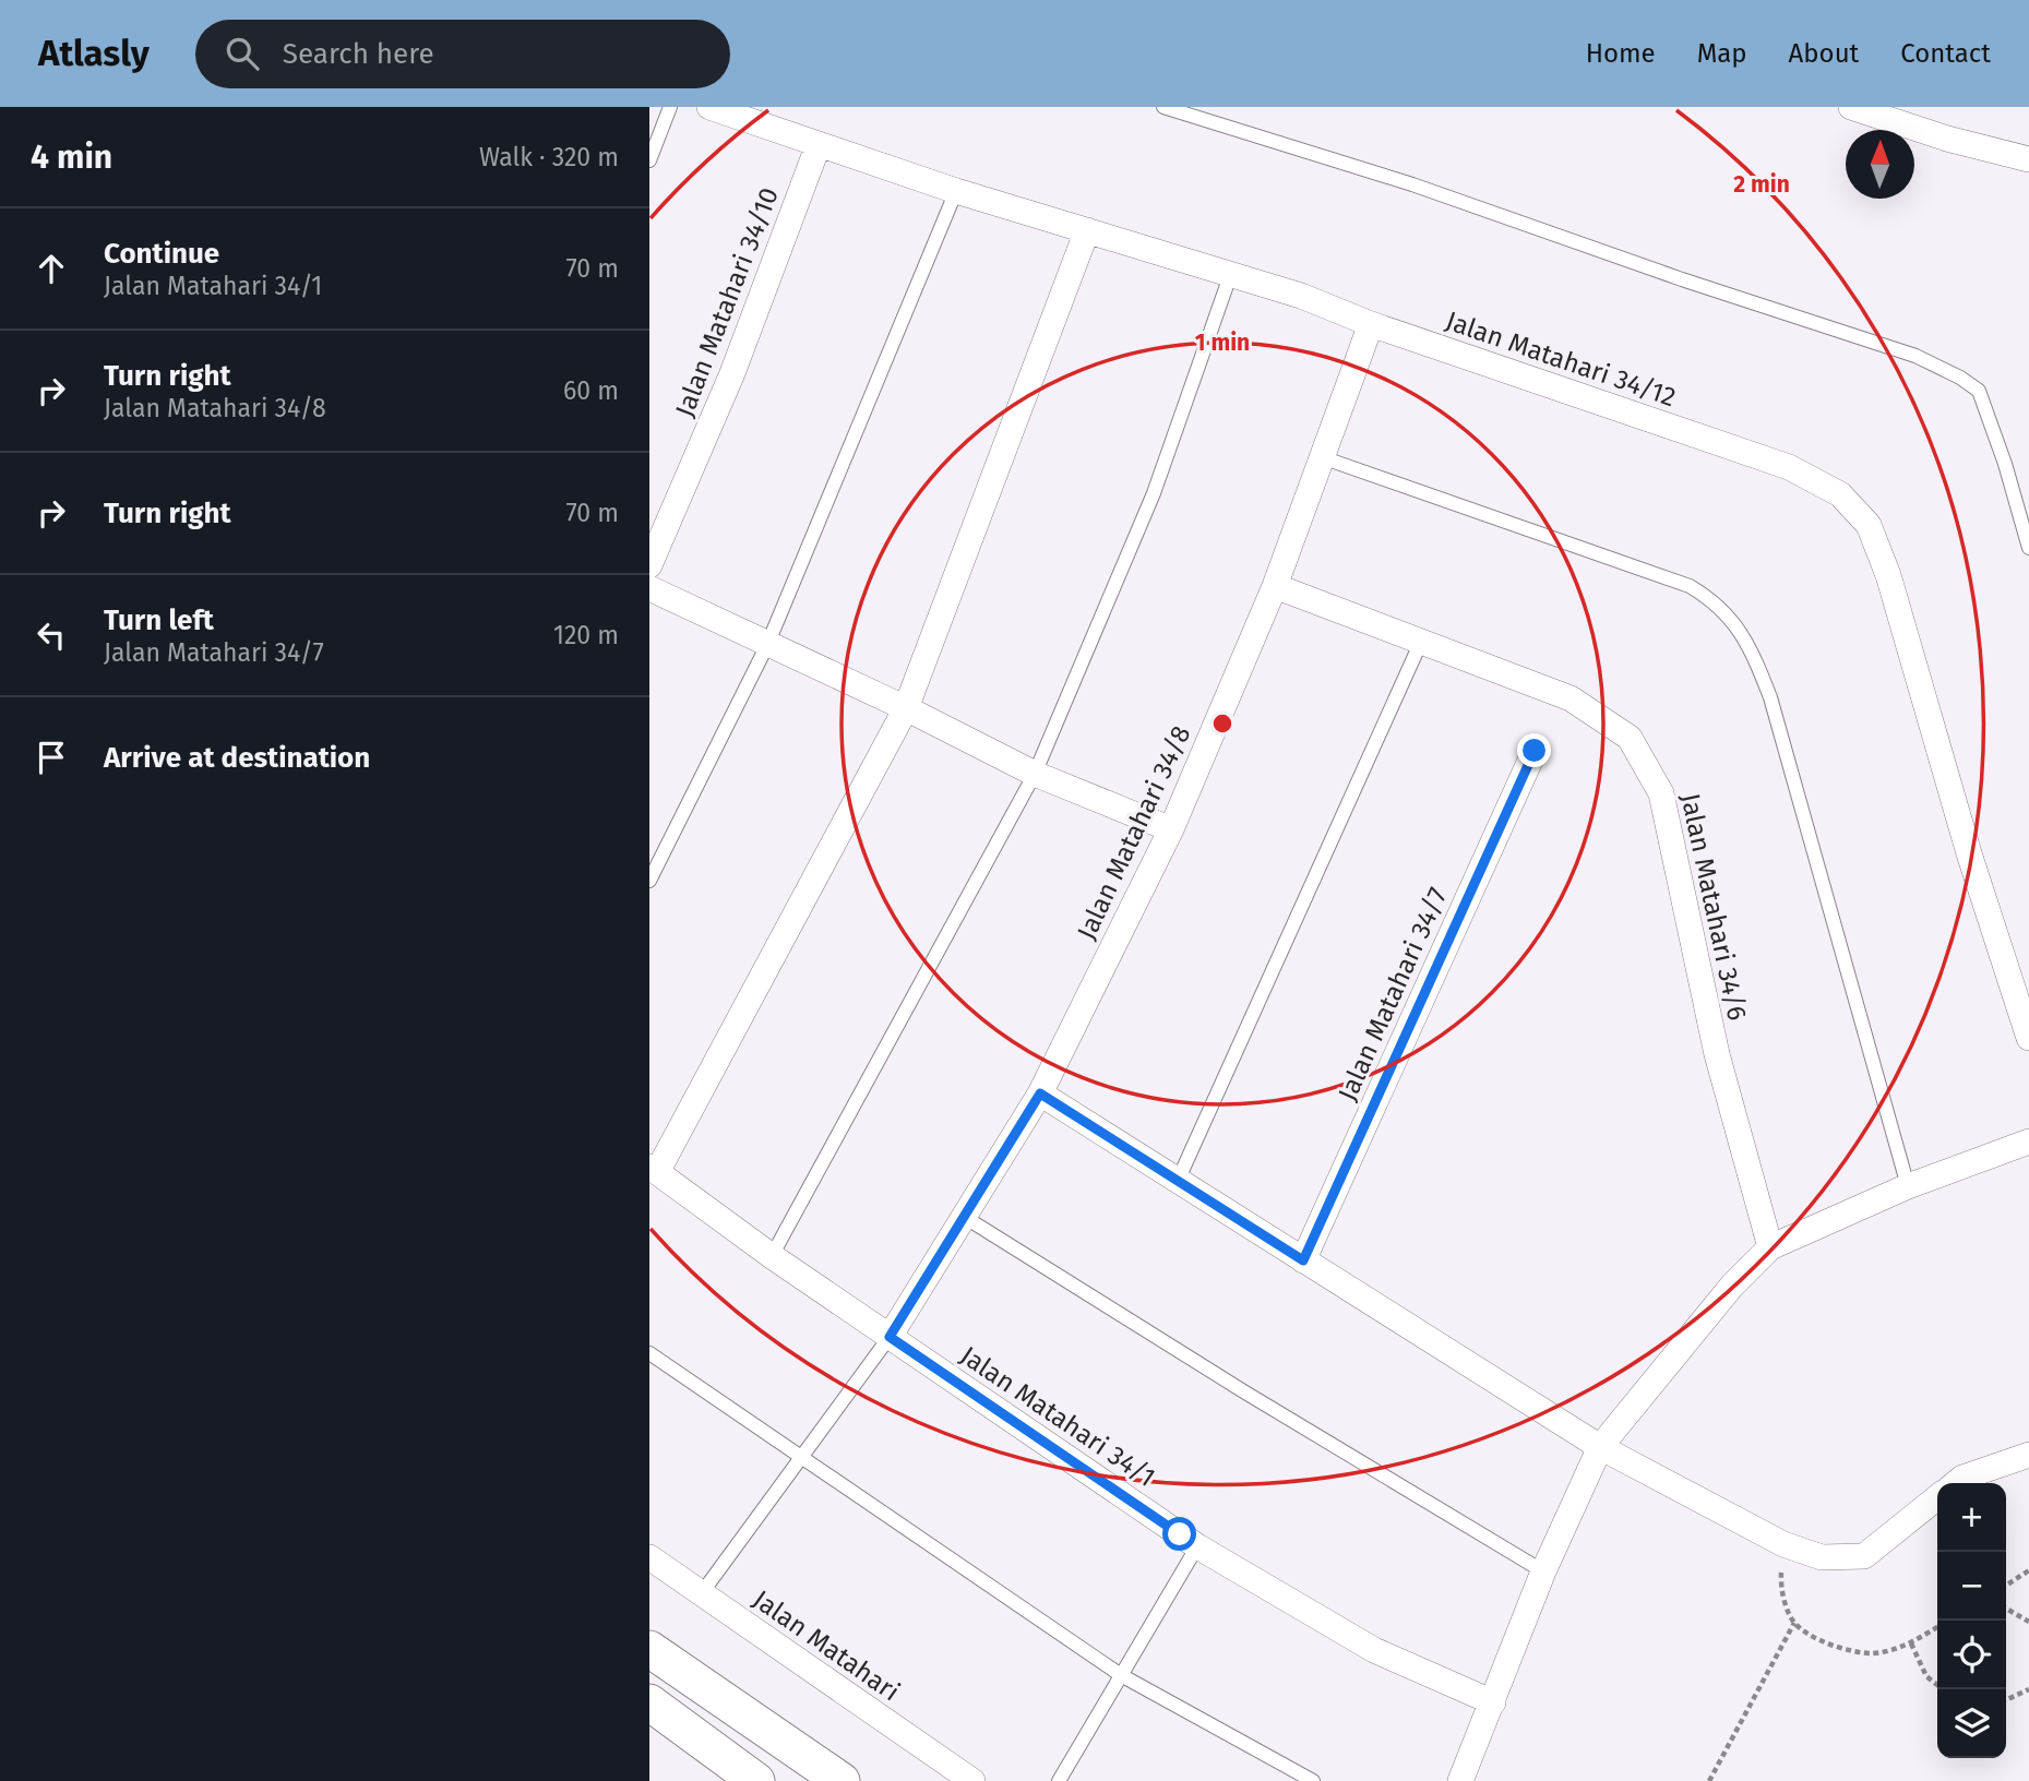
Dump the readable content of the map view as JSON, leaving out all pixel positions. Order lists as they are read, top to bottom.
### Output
{
  "streets": {
    "street": [
      "Jalan Matahari 34/10",
      "Jalan Matahari 34/12",
      "Jalan Matahari 34/8",
      "Jalan Matahari 34/6",
      "Jalan Matahari 34/7",
      "Jalan Matahari 34/1",
      "Jalan Matahari"
    ]
  },
  "crossings": [
    ["Jalan Matahari 34/10", "Jalan Matahari 34/12"],
    ["Jalan Matahari 34/12", "Jalan Matahari 34/8"],
    ["Jalan Matahari 34/8", "Jalan Matahari 34/6"],
    ["Jalan Matahari 34/8", "Jalan Matahari 34/1"]
  ],
  "north": "top",
  "page": {
    "header": "Atlasly",
    "search": "Search here",
    "nav": [
      "Home",
      "Map",
      "About",
      "Contact"
    ],
    "heading": ["4 min", "Walk · 320 m"],
    "list": [
      ["Continue", "Jalan Matahari 34/1", "70 m"],
      ["Turn right", "Jalan Matahari 34/8", "60 m"],
      ["Turn right", "70 m"],
      ["Turn left", "Jalan Matahari 34/7", "120 m"],
      "Arrive at destination"
    ],
    "map_buttons": ["+", "−"]
  },
  "rings": ["2 min", "1 min"]
}
